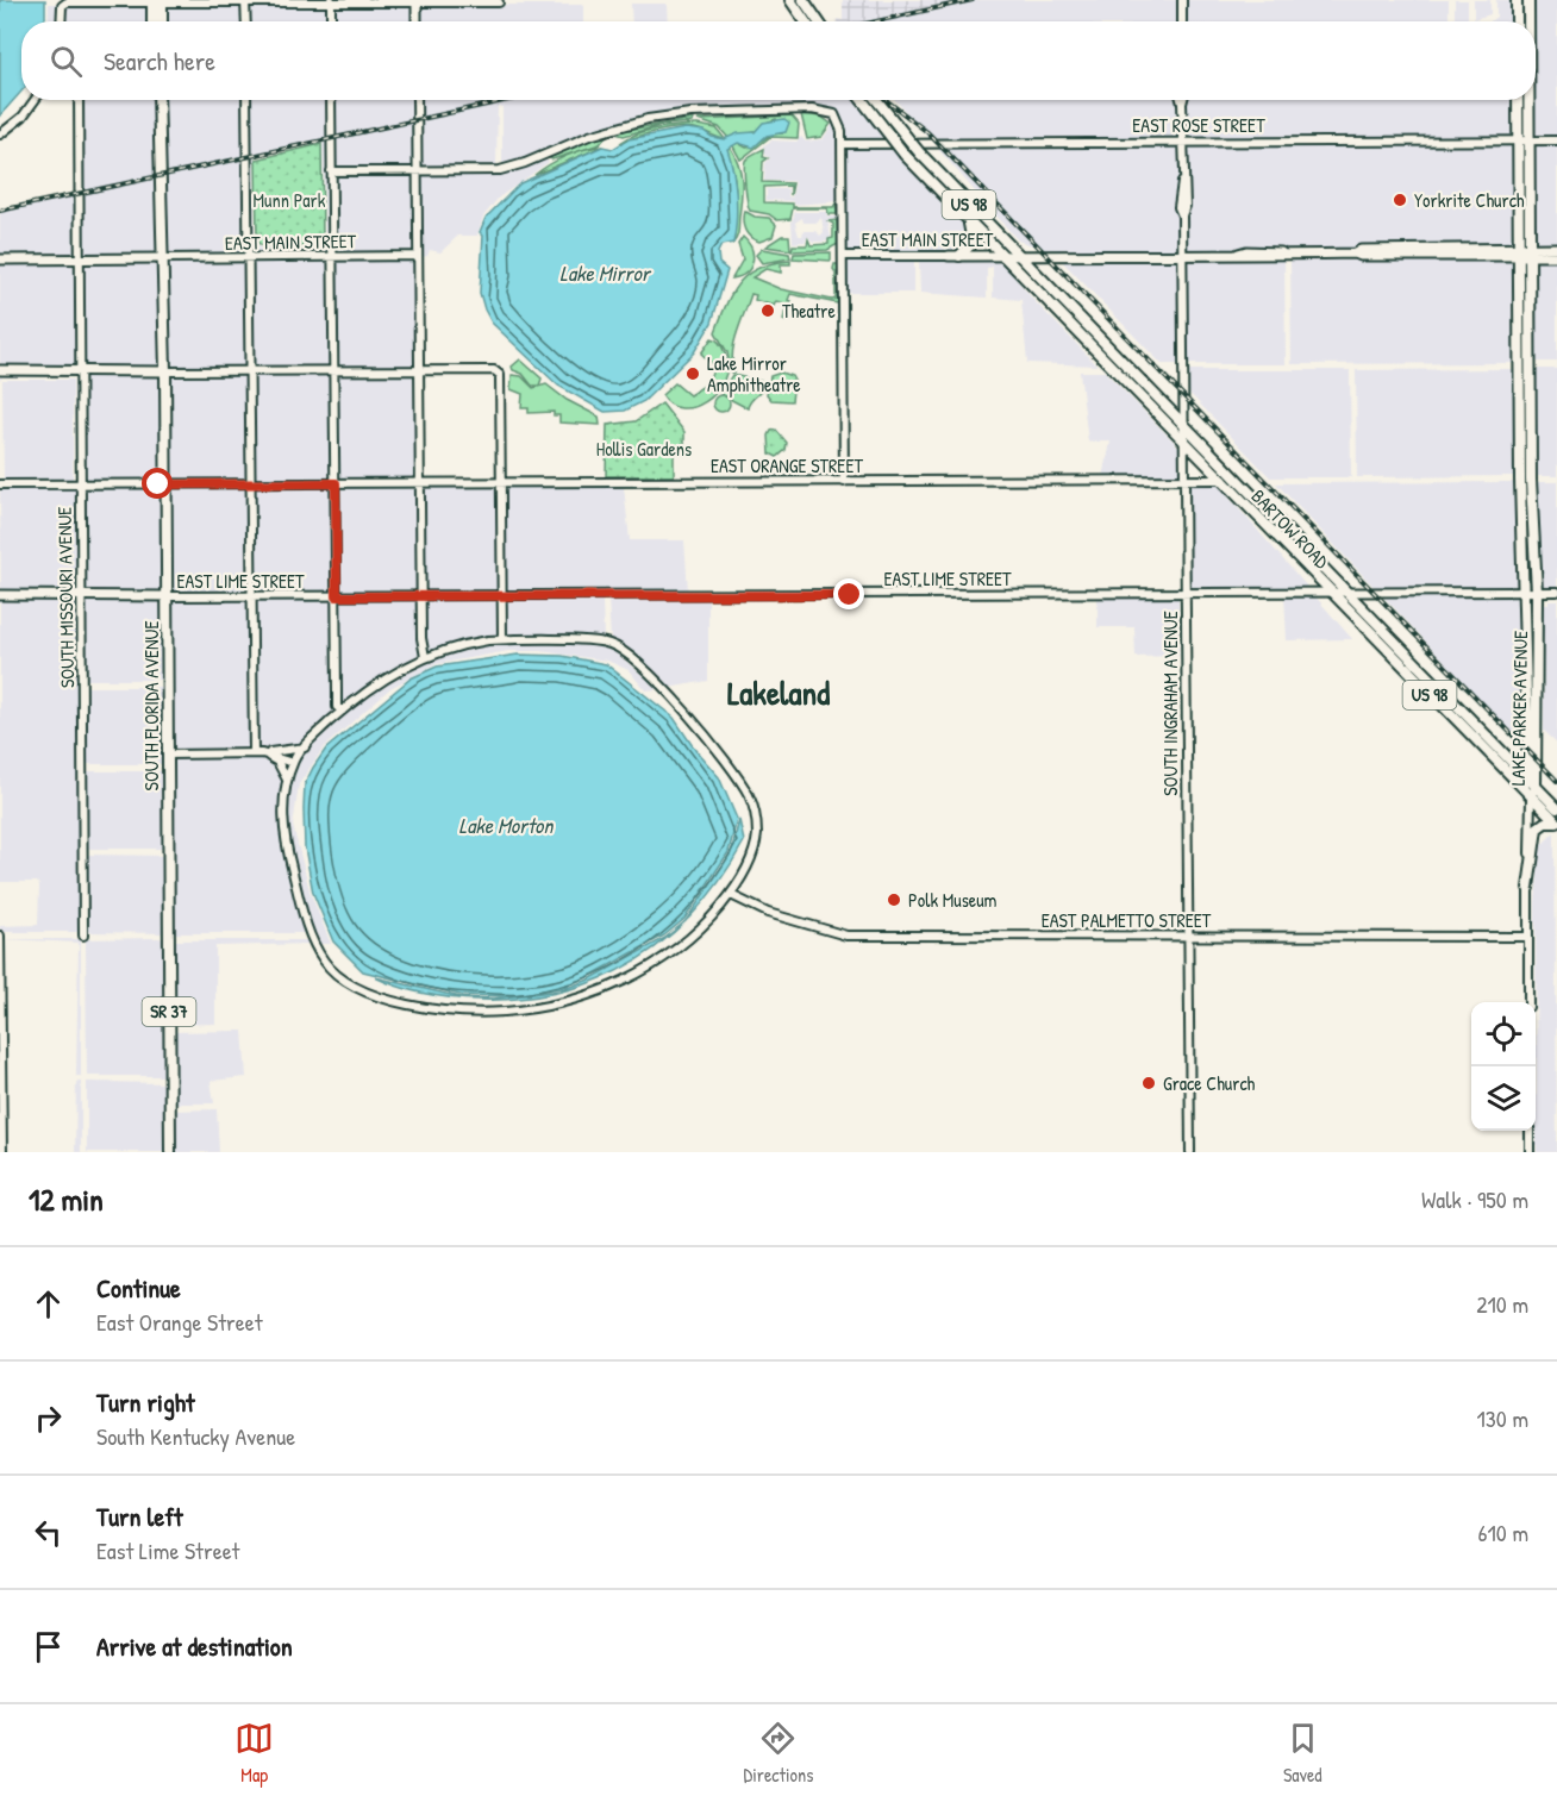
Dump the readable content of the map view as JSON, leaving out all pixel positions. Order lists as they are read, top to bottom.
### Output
{
  "streets": {
    "main road": [
      "US 98",
      "EAST MAIN STREET",
      "BARTOW ROAD",
      "SOUTH FLORIDA AVENUE",
      "LAKE PARKER AVENUE",
      "SR 37"
    ],
    "street": [
      "EAST ROSE STREET",
      "EAST ORANGE STREET",
      "EAST LIME STREET",
      "SOUTH MISSOURI AVENUE",
      "SOUTH INGRAHAM AVENUE",
      "EAST PALMETTO STREET"
    ]
  },
  "crossings": [
    ["EAST ROSE STREET", "EAST MAIN STREET"],
    ["EAST ROSE STREET", "SOUTH INGRAHAM AVENUE"],
    ["EAST ROSE STREET", "LAKE PARKER AVENUE"],
    ["US 98", "EAST MAIN STREET"],
    ["US 98", "BARTOW ROAD"],
    ["EAST MAIN STREET", "BARTOW ROAD"],
    ["EAST MAIN STREET", "SOUTH INGRAHAM AVENUE"],
    ["EAST MAIN STREET", "SOUTH FLORIDA AVENUE"],
    ["EAST MAIN STREET", "LAKE PARKER AVENUE"],
    ["EAST ORANGE STREET", "BARTOW ROAD"],
    ["EAST ORANGE STREET", "SOUTH MISSOURI AVENUE"],
    ["EAST ORANGE STREET", "SOUTH INGRAHAM AVENUE"],
    ["EAST ORANGE STREET", "SOUTH FLORIDA AVENUE"],
    ["BARTOW ROAD", "EAST LIME STREET"],
    ["BARTOW ROAD", "SOUTH INGRAHAM AVENUE"],
    ["BARTOW ROAD", "LAKE PARKER AVENUE"],
    ["EAST LIME STREET", "SOUTH INGRAHAM AVENUE"],
    ["EAST LIME STREET", "SOUTH FLORIDA AVENUE"],
    ["EAST LIME STREET", "LAKE PARKER AVENUE"],
    ["SOUTH INGRAHAM AVENUE", "EAST PALMETTO STREET"]
  ],
  "districts": ["Lakeland"],
  "water": ["Lake Mirror", "Lake Morton"],
  "parks": ["Munn Park", "Hollis Gardens"],
  "places": [
    "Yorkrite Church",
    "Theatre",
    "Lake Mirror Amphitheatre",
    "Polk Museum",
    "Grace Church"
  ],
  "page": {
    "search": "Search here",
    "heading": ["12 min", "Walk · 950 m"],
    "list": [
      ["Continue", "East Orange Street", "210 m"],
      ["Turn right", "South Kentucky Avenue", "130 m"],
      ["Turn left", "East Lime Street", "610 m"],
      "Arrive at destination"
    ],
    "nav": ["Map", "Directions", "Saved"]
  }
}
